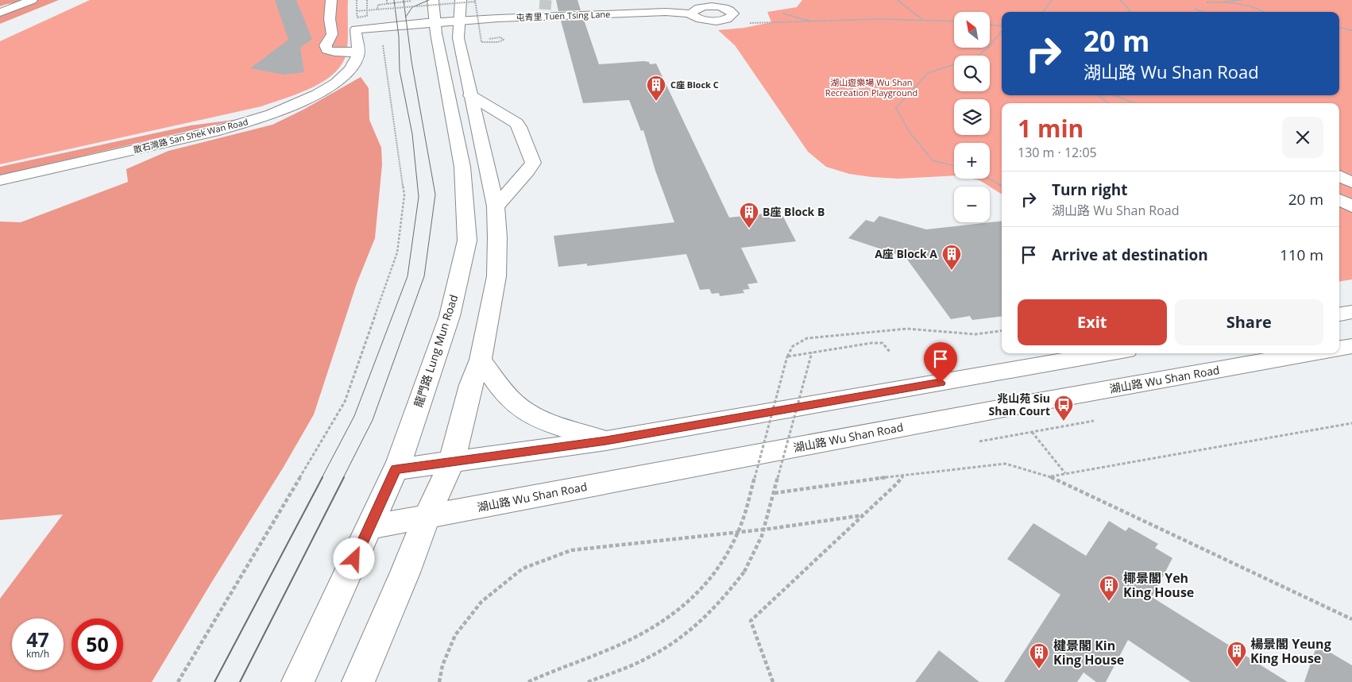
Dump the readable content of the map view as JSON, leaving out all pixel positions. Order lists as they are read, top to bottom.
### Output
{
  "streets": {
    "main road": [
      "屯青里 Tuen Tsing Lane",
      "散石灣路 San Shek Wan Road",
      "龍門路 Lung Mun Road",
      "湖山路 Wu Shan Road"
    ]
  },
  "crossings": [
    ["屯青里 Tuen Tsing Lane", "散石灣路 San Shek Wan Road"],
    ["屯青里 Tuen Tsing Lane", "龍門路 Lung Mun Road"],
    ["龍門路 Lung Mun Road", "湖山路 Wu Shan Road"]
  ],
  "parks": ["湖山遊樂場 Wu Shan Recreation Playground"],
  "places": {
    "building": [
      "C座 Block C",
      "B座 Block B",
      "A座 Block A",
      "椰景閣 Yeh King House",
      "楊景閣 Yeung King House",
      "楗景閣 Kin King House"
    ],
    "bus stop": ["兆山苑 Siu Shan Court"]
  },
  "north": "top left",
  "page": {
    "map_buttons": ["+", "−"],
    "turn": ["20 m", "湖山路 Wu Shan Road"],
    "heading": ["1 min", "130 m · 12:05"],
    "list": [
      {
        "name": "Turn right",
        "note": "湖山路 Wu Shan Road",
        "value": "20 m"
      },
      {
        "name": "Arrive at destination",
        "value": "110 m"
      }
    ],
    "buttons": ["Exit", "Share"],
    "speed": "47 km/h",
    "limit": "50"
  }
}
